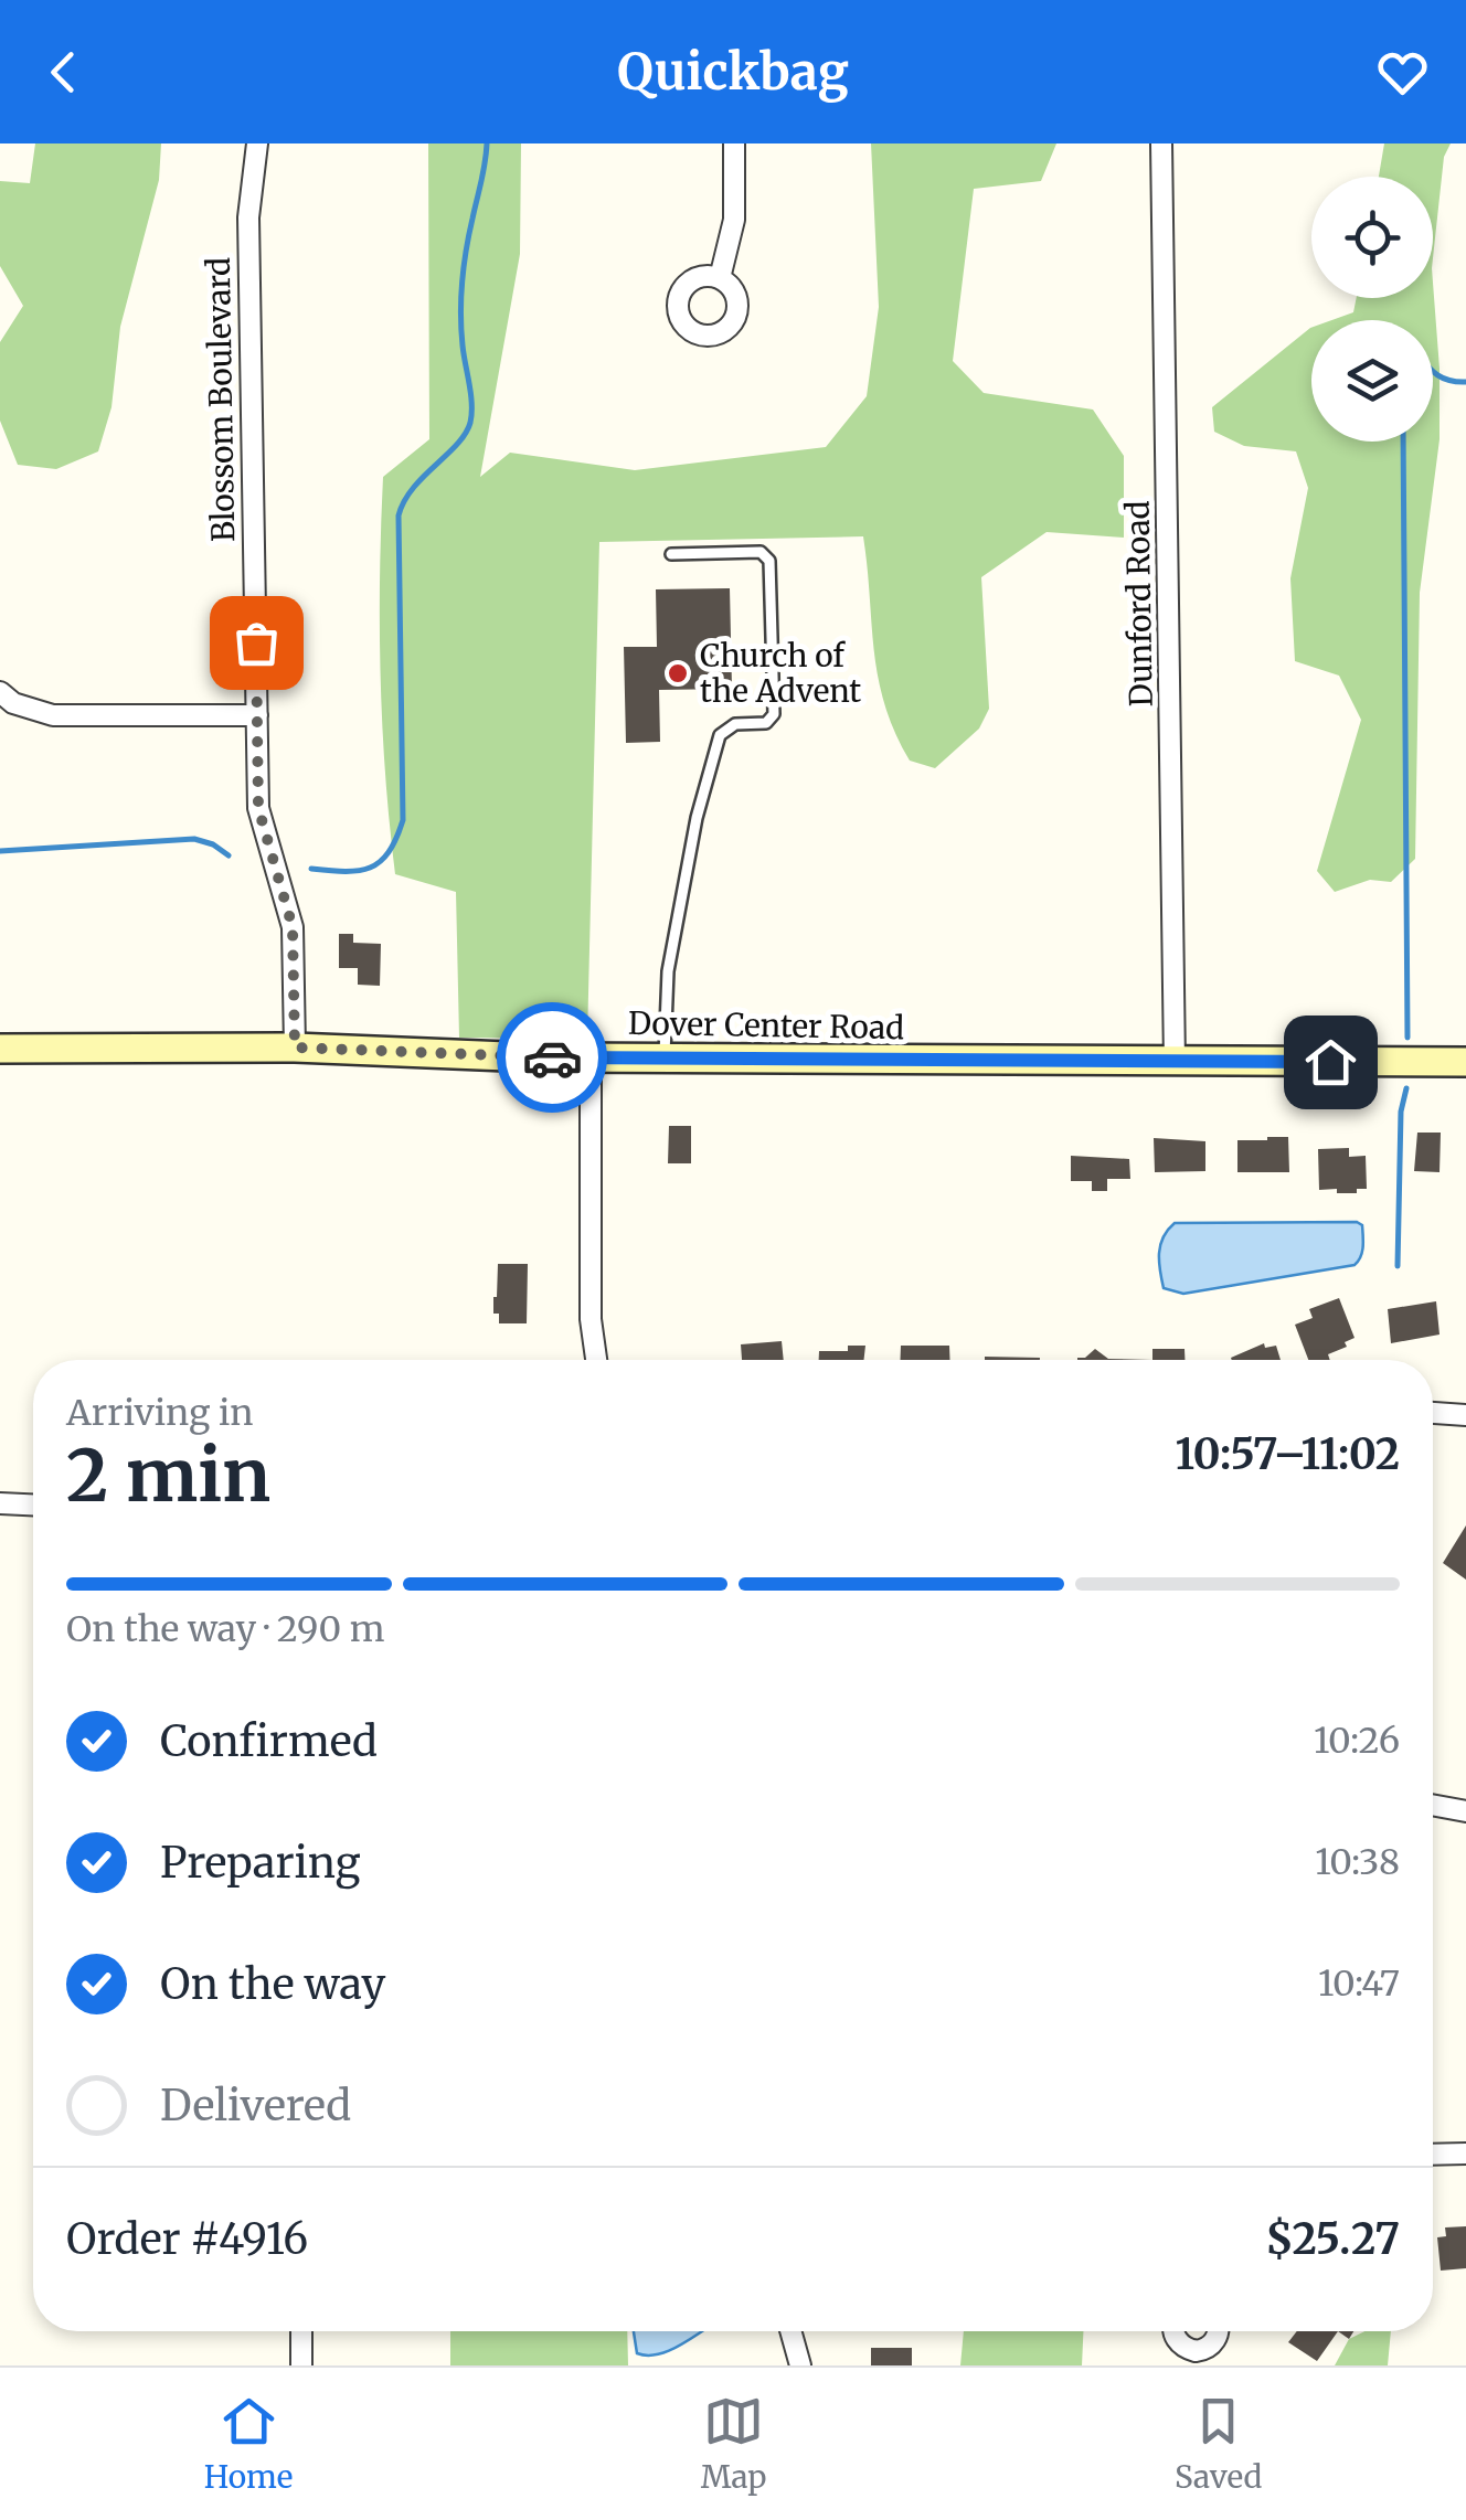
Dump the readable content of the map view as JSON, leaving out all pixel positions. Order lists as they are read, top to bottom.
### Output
{
  "streets": {
    "street": ["Blossom Boulevard", "Dunford Road", "Dover Center Road"]
  },
  "crossings": [
    ["Blossom Boulevard", "Dover Center Road"],
    ["Dunford Road", "Dover Center Road"]
  ],
  "places": ["Church of the Advent"],
  "page": {
    "header": "Quickbag",
    "heading": ["2 min", "Arriving in", "10:57–11:02"],
    "panel": ["Order #4916", "$25.27"],
    "bar": "On the way · 290 m",
    "list": [
      ["Confirmed", "10:26"],
      ["Preparing", "10:38"],
      ["On the way", "10:47"],
      "Delivered"
    ],
    "tabs": ["Home", "Map", "Saved"]
  }
}
